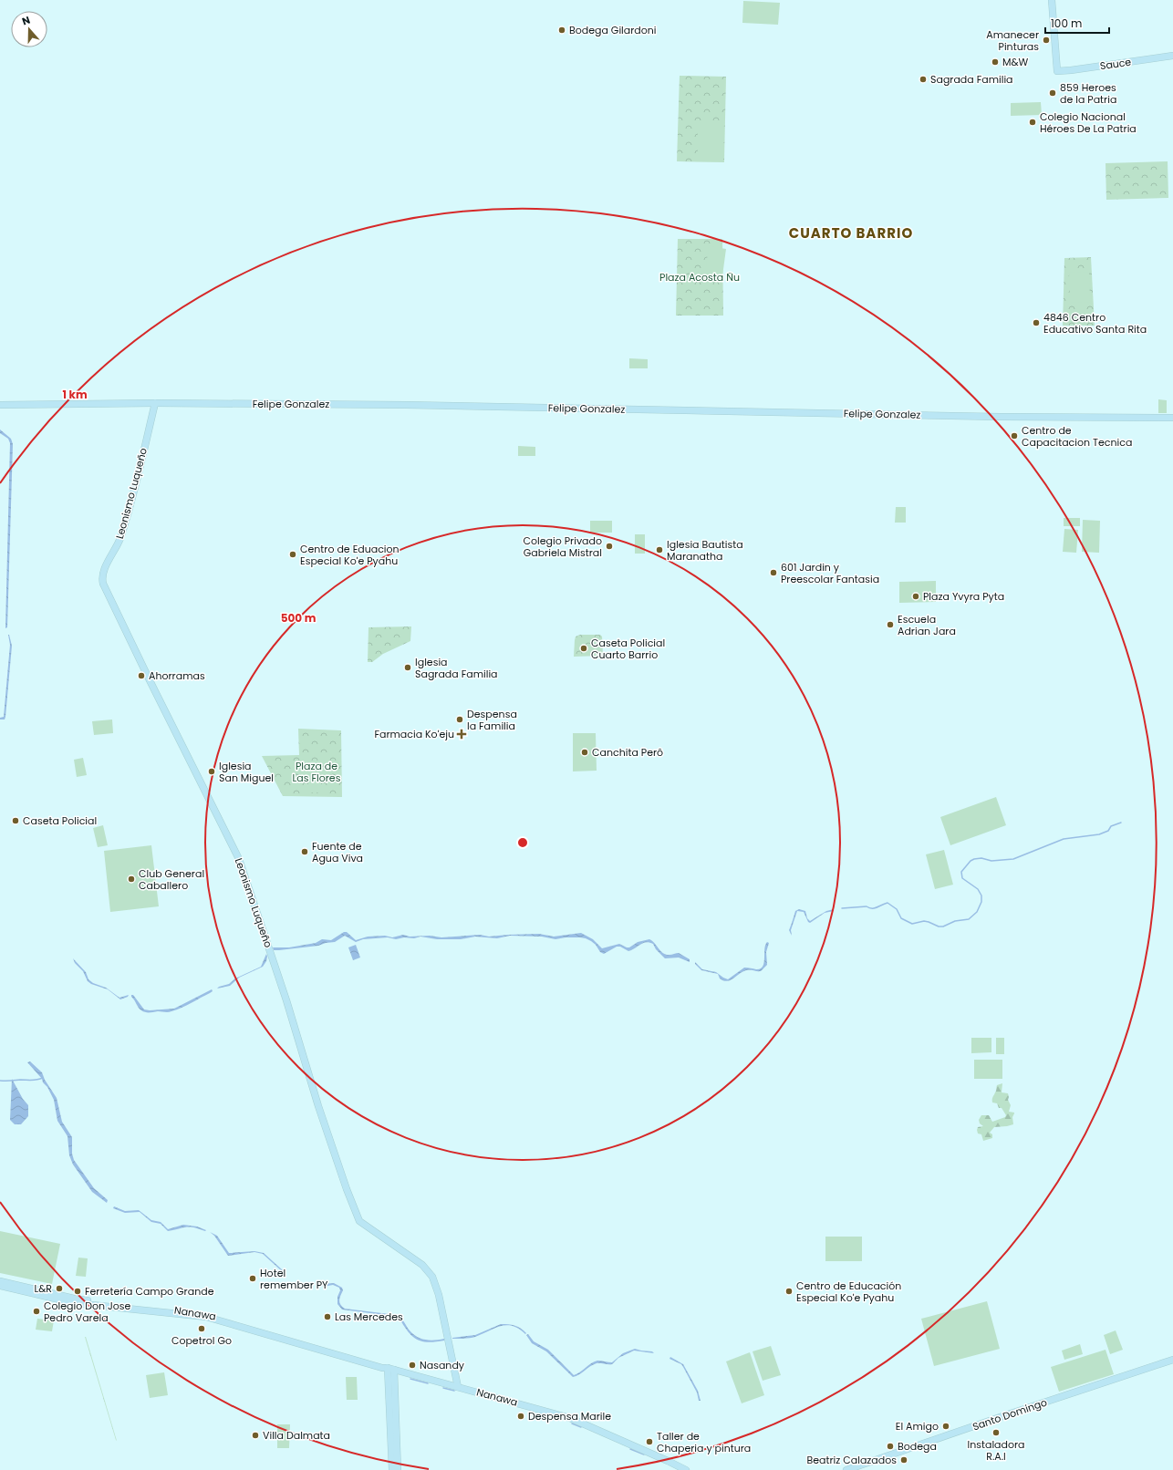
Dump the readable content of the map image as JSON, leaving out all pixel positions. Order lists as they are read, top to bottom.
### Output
{
  "streets": {
    "street": [
      "Sauce",
      "Felipe Gonzalez",
      "Leonismo Luqueño",
      "Nanawa",
      "Santo Domingo"
    ]
  },
  "crossings": [
    ["Felipe Gonzalez", "Leonismo Luqueño"],
    ["Leonismo Luqueño", "Nanawa"]
  ],
  "districts": ["CUARTO BARRIO"],
  "parks": ["Plaza Acosta Ñu", "Plaza de Las Flores"],
  "places": {
    "other": [
      "Bodega Gilardoni",
      "Amanecer Pinturas",
      "M&W",
      "Sagrada Familia",
      "859 Heroes de la Patria",
      "Colegio Nacional Héroes De La Patria",
      "4846 Centro Educativo Santa Rita",
      "Centro de Capacitacion Tecnica",
      "Colegio Privado Gabriela Mistral",
      "Iglesia Bautista Maranatha",
      "Centro de Eduacion Especial Ko'e Pyahu",
      "601 Jardin y Preescolar Fantasia",
      "Plaza Yvyra Pyta",
      "Escuela Adrian Jara",
      "Caseta Policial Cuarto Barrio",
      "Iglesia Sagrada Familia",
      "Ahorramas",
      "Despensa la Familia",
      "Canchita Perô",
      "Iglesia San Miguel",
      "Caseta Policial",
      "Fuente de Agua Viva",
      "Club General Caballero",
      "Hotel remember PY",
      "L&R",
      "Ferretería Campo Grande",
      "Centro de Educación Especial Ko'e Pyahu",
      "Colegio Don Jose Pedro Varela",
      "Las Mercedes",
      "Copetrol Go",
      "Nasandy",
      "Despensa Marile",
      "El Amigo",
      "Instaladora R.A.I",
      "Villa Dalmata",
      "Taller de Chaperia y pintura",
      "Bodega",
      "Beatriz Calazados"
    ],
    "health": ["Farmacia Ko'eju"]
  },
  "scale_bar": "100 m",
  "north": "top",
  "rings": ["1 km", "500 m"]
}
